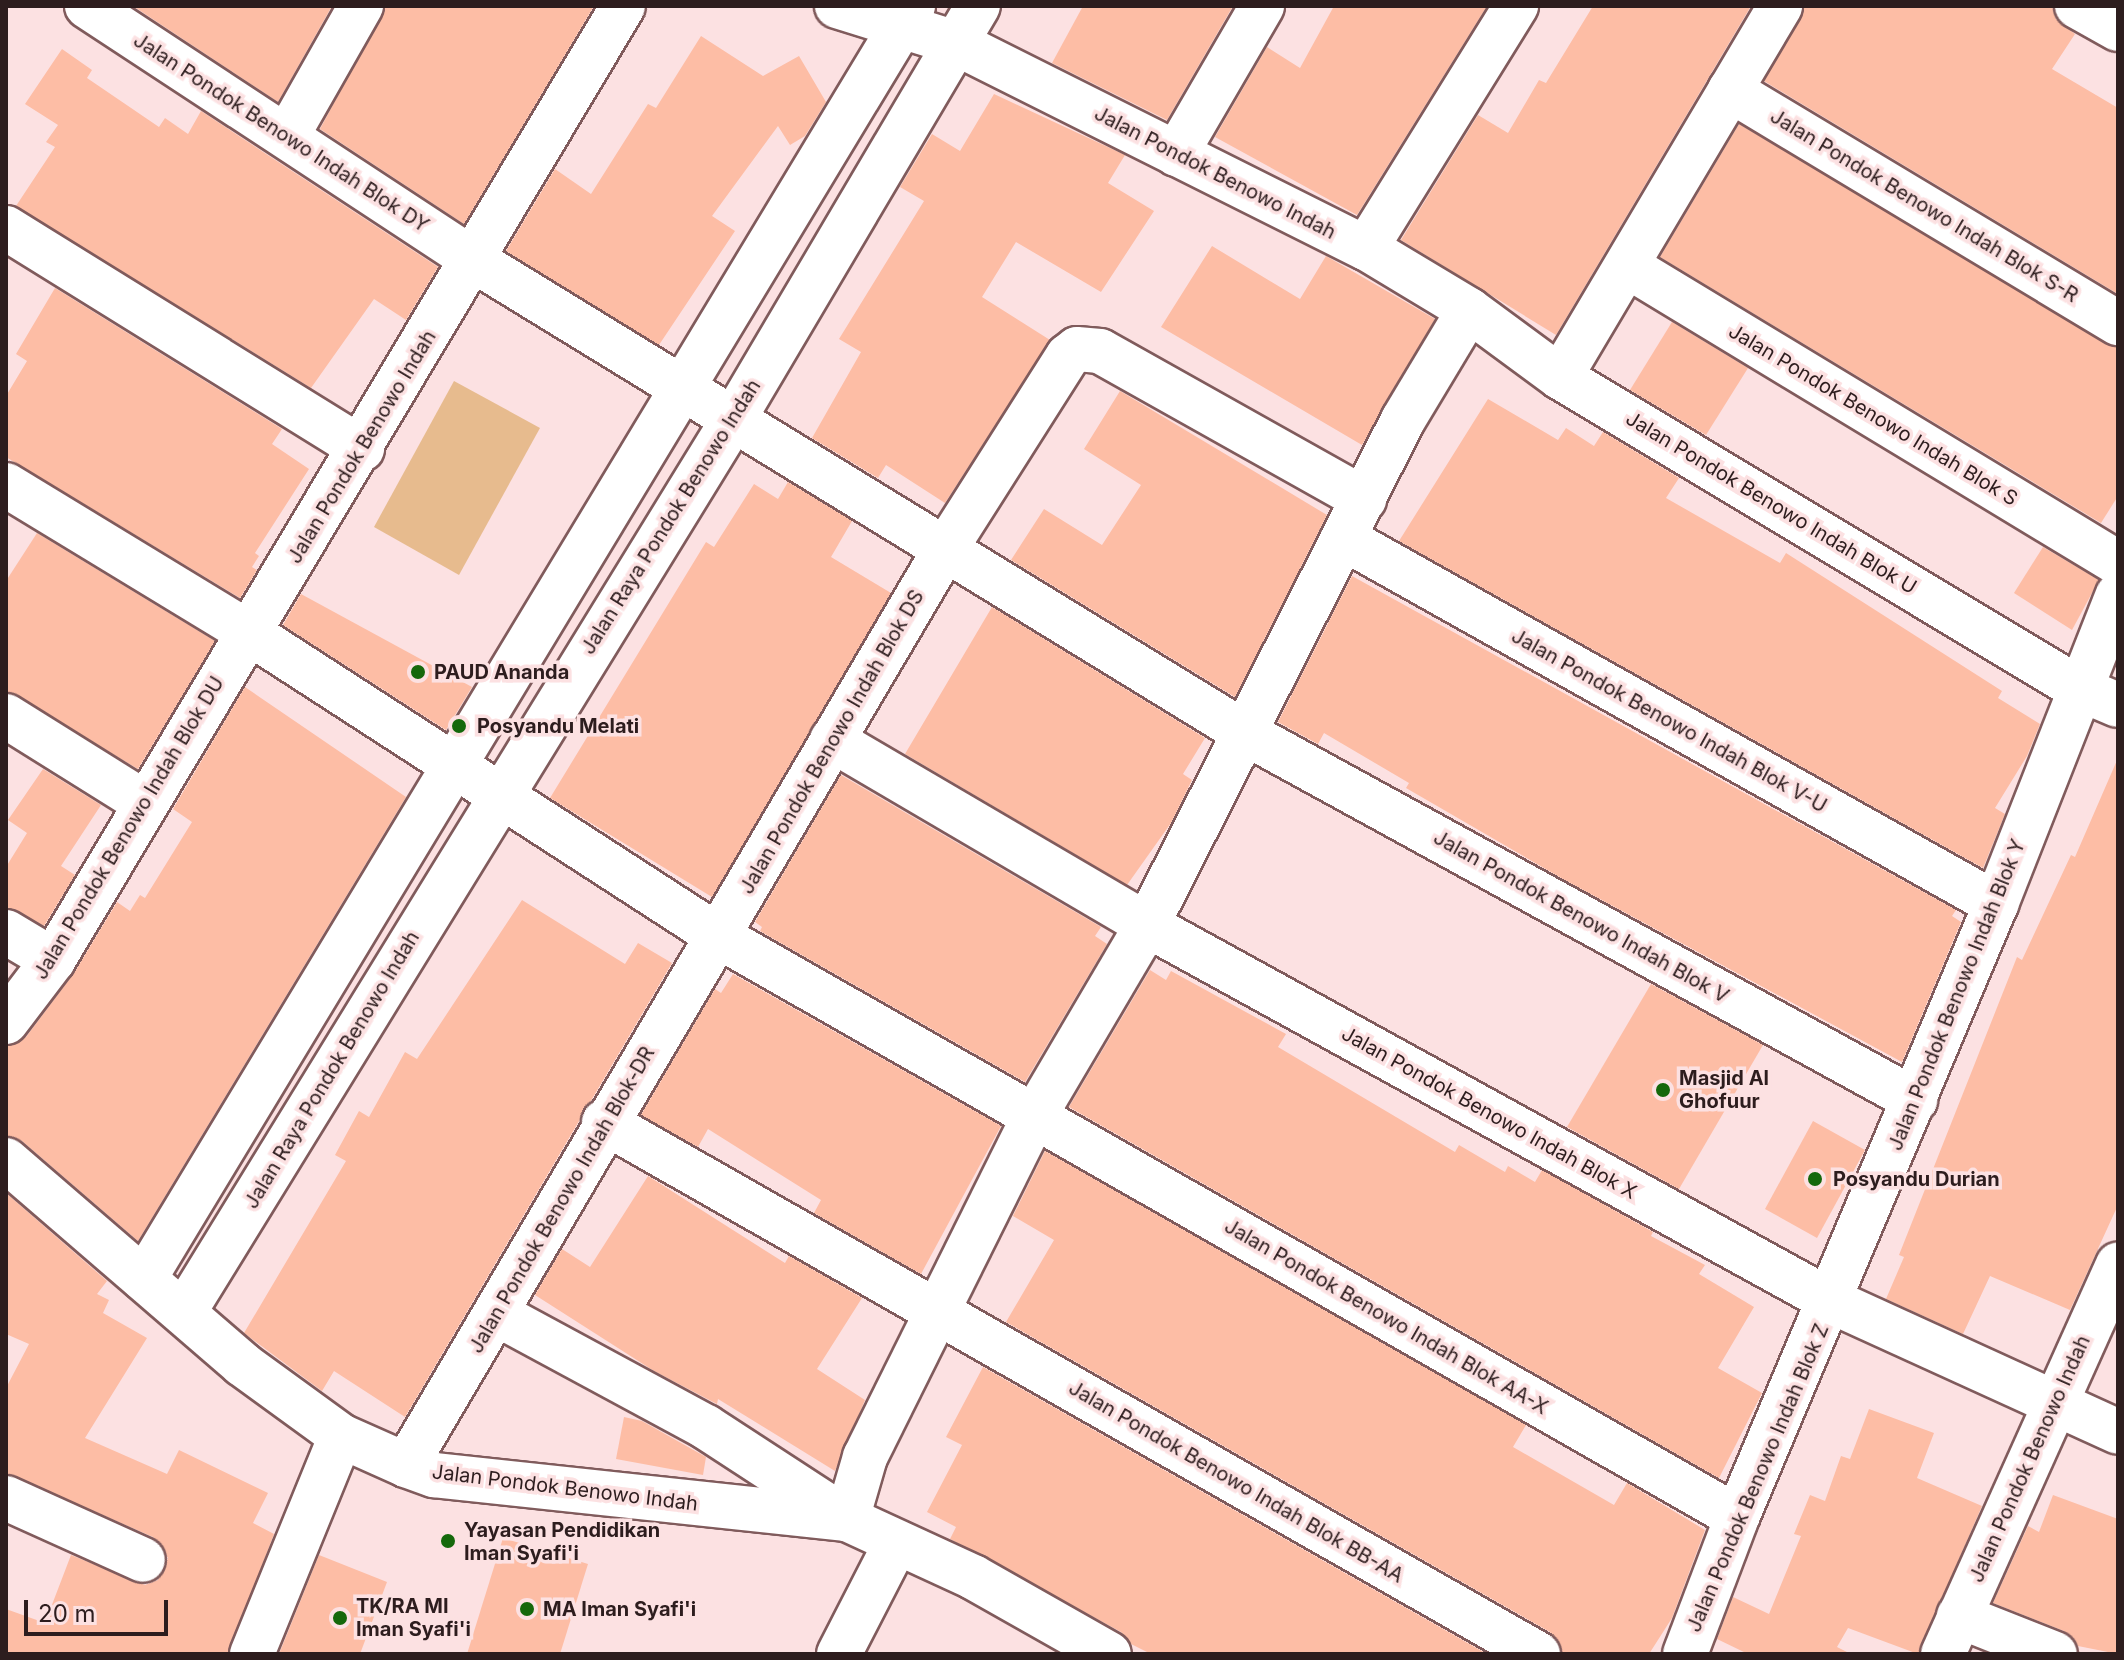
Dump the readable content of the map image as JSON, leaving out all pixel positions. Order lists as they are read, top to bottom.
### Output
{
  "streets": {
    "street": [
      "Jalan Pondok Benowo Indah Blok DY",
      "Jalan Pondok Benowo Indah",
      "Jalan Pondok Benowo Indah Blok S-R",
      "Jalan Pondok Benowo Indah Blok S",
      "Jalan Pondok Benowo Indah Blok U",
      "Jalan Raya Pondok Benowo Indah",
      "Jalan Pondok Benowo Indah Blok V-U",
      "Jalan Pondok Benowo Indah Blok DS",
      "Jalan Pondok Benowo Indah Blok DU",
      "Jalan Pondok Benowo Indah Blok V",
      "Jalan Pondok Benowo Indah Blok Y",
      "Jalan Pondok Benowo Indah Blok X",
      "Jalan Pondok Benowo Indah Blok-DR",
      "Jalan Pondok Benowo Indah Blok AA-X",
      "Jalan Pondok Benowo Indah Blok Z",
      "Jalan Pondok Benowo Indah Blok BB-AA"
    ]
  },
  "crossings": [
    ["Jalan Pondok Benowo Indah Blok DY", "Jalan Pondok Benowo Indah"],
    ["Jalan Pondok Benowo Indah Blok DY", "Jalan Raya Pondok Benowo Indah"],
    ["Jalan Pondok Benowo Indah Blok DY", "Jalan Pondok Benowo Indah Blok DS"],
    ["Jalan Pondok Benowo Indah Blok DY", "Jalan Pondok Benowo Indah Blok V"],
    ["Jalan Pondok Benowo Indah", "Jalan Pondok Benowo Indah Blok U"],
    ["Jalan Pondok Benowo Indah", "Jalan Raya Pondok Benowo Indah"],
    ["Jalan Pondok Benowo Indah", "Jalan Pondok Benowo Indah Blok DU"],
    ["Jalan Pondok Benowo Indah", "Jalan Pondok Benowo Indah Blok X"],
    ["Jalan Pondok Benowo Indah", "Jalan Pondok Benowo Indah Blok-DR"],
    ["Jalan Pondok Benowo Indah", "Jalan Pondok Benowo Indah Blok AA-X"],
    ["Jalan Pondok Benowo Indah Blok U", "Jalan Pondok Benowo Indah Blok Y"],
    ["Jalan Raya Pondok Benowo Indah", "Jalan Pondok Benowo Indah Blok AA-X"],
    ["Jalan Pondok Benowo Indah Blok V-U", "Jalan Pondok Benowo Indah Blok Y"],
    ["Jalan Pondok Benowo Indah Blok DS", "Jalan Pondok Benowo Indah Blok V"],
    ["Jalan Pondok Benowo Indah Blok DS", "Jalan Pondok Benowo Indah Blok X"],
    ["Jalan Pondok Benowo Indah Blok DS", "Jalan Pondok Benowo Indah Blok-DR"],
    ["Jalan Pondok Benowo Indah Blok DS", "Jalan Pondok Benowo Indah Blok AA-X"],
    ["Jalan Pondok Benowo Indah Blok DU", "Jalan Pondok Benowo Indah Blok AA-X"],
    ["Jalan Pondok Benowo Indah Blok V", "Jalan Pondok Benowo Indah Blok Y"],
    ["Jalan Pondok Benowo Indah Blok Y", "Jalan Pondok Benowo Indah Blok X"],
    ["Jalan Pondok Benowo Indah Blok Y", "Jalan Pondok Benowo Indah Blok Z"],
    ["Jalan Pondok Benowo Indah Blok X", "Jalan Pondok Benowo Indah Blok Z"],
    ["Jalan Pondok Benowo Indah Blok-DR", "Jalan Pondok Benowo Indah Blok AA-X"],
    ["Jalan Pondok Benowo Indah Blok-DR", "Jalan Pondok Benowo Indah Blok BB-AA"],
    ["Jalan Pondok Benowo Indah Blok AA-X", "Jalan Pondok Benowo Indah Blok Z"]
  ],
  "places": [
    "PAUD Ananda",
    "Posyandu Melati",
    "Masjid Al Ghofuur",
    "Posyandu Durian",
    "Yayasan Pendidikan Iman Syafi'i",
    "MA Iman Syafi'i",
    "TK/RA MI Iman Syafi'i"
  ],
  "scale_bar": "20 m"
}
